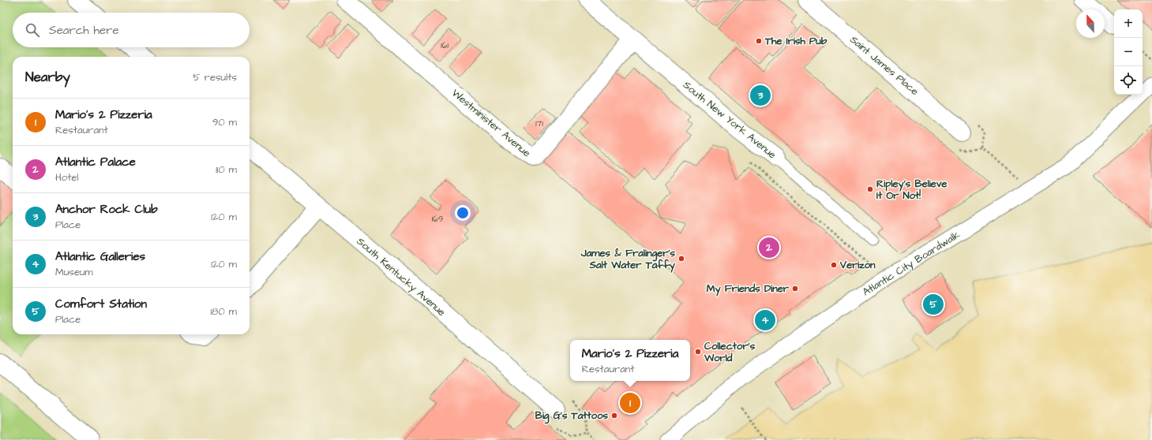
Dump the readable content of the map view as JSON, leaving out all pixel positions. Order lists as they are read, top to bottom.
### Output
{
  "streets": {
    "street": [
      "Saint James Place",
      "South New York Avenue",
      "Westminister Avenue",
      "Atlantic City Boardwalk",
      "South Kentucky Avenue"
    ]
  },
  "crossings": [
    ["South New York Avenue", "Westminister Avenue"]
  ],
  "places": [
    "The Irish Pub",
    "Ripley's Believe It Or Not!",
    "James & Fralinger's Salt Water Taffy",
    "Verizon",
    "My Friends Diner",
    "Collector's World",
    "Big G's Tattoos"
  ],
  "house_numbers": ["161", "171", "169"],
  "north": "top",
  "page": {
    "map_buttons": ["+", "−"],
    "search": "Search here",
    "heading": ["Nearby", "5 results"],
    "pins": [
      "3",
      "2",
      "5",
      "4",
      "1"
    ],
    "list": [
      {
        "mark": "1",
        "name": "Mario's 2 Pizzeria",
        "note": "Restaurant",
        "value": "90 m"
      },
      {
        "mark": "2",
        "name": "Atlantic Palace",
        "note": "Hotel",
        "value": "110 m"
      },
      {
        "mark": "3",
        "name": "Anchor Rock Club",
        "note": "Place",
        "value": "120 m"
      },
      {
        "mark": "4",
        "name": "Atlantic Galleries",
        "note": "Museum",
        "value": "120 m"
      },
      {
        "mark": "5",
        "name": "Comfort Station",
        "note": "Place",
        "value": "180 m"
      }
    ],
    "popup": ["Mario's 2 Pizzeria", "Restaurant"]
  }
}
